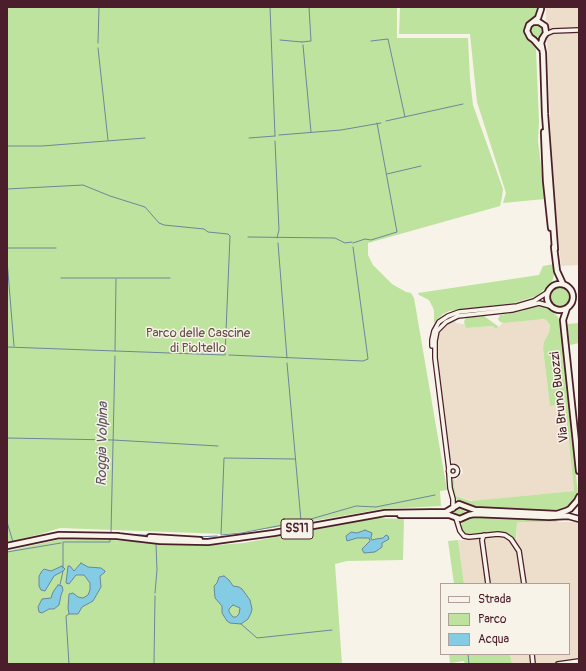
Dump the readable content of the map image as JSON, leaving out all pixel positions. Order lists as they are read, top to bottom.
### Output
{
  "streets": {
    "main road": ["Via Bruno Buozzi", "SS11"]
  },
  "water": ["Roggia Volpina"],
  "parks": ["Parco delle Cascine di Pioltello"],
  "legend": ["Strada", "Parco", "Acqua"]
}
